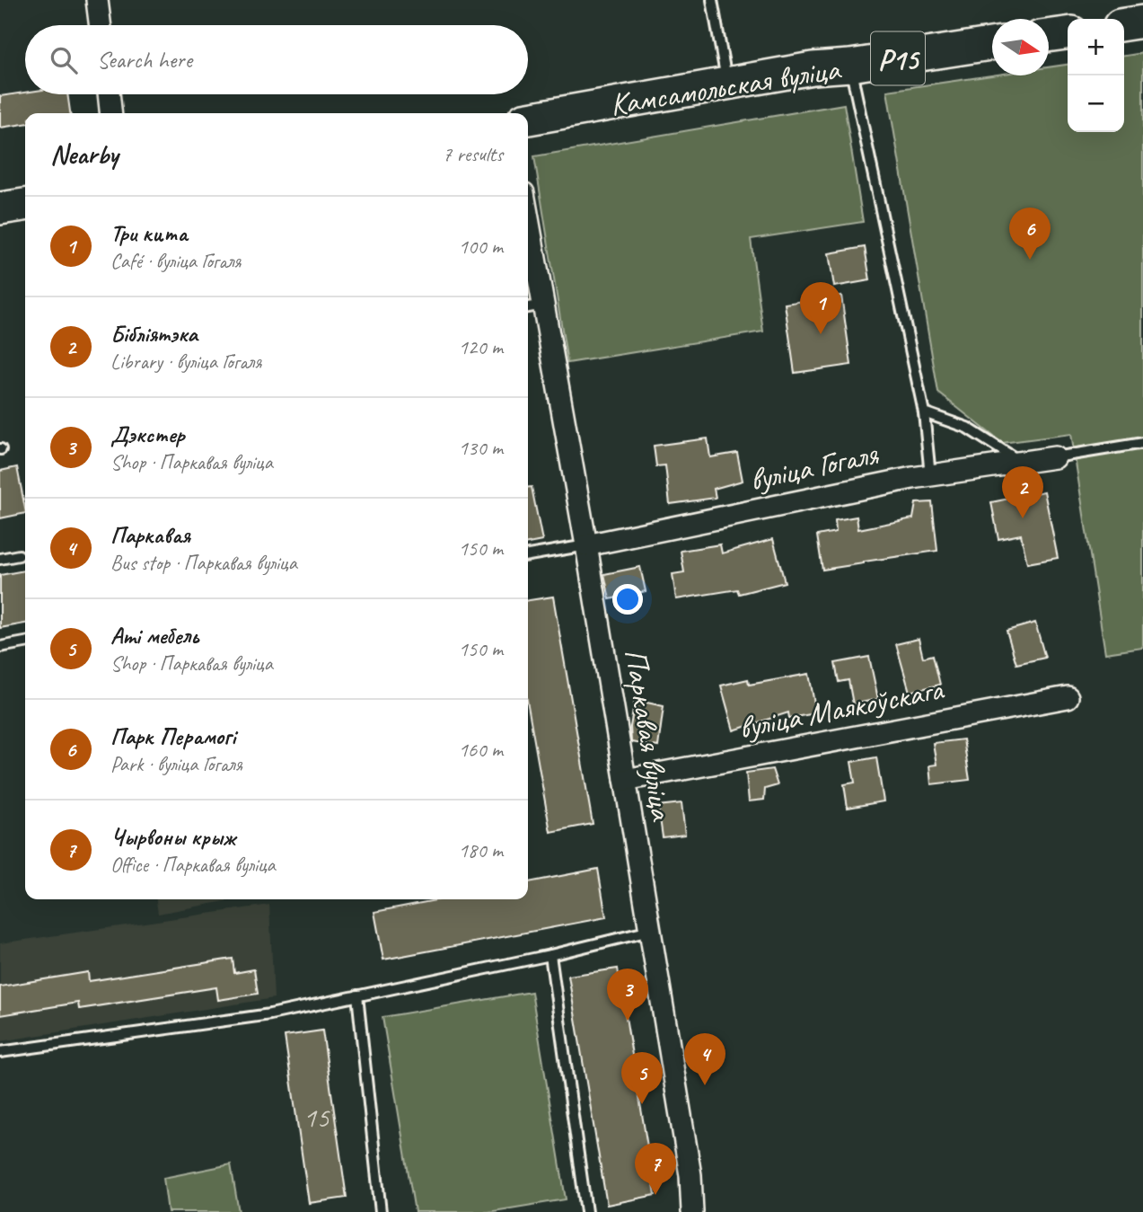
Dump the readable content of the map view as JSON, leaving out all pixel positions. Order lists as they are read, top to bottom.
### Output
{
  "streets": {
    "main road": ["Р15", "Камсамольская вуліца"],
    "street": ["вуліца Гогаля", "вуліца Маякоўскага", "Паркавая вуліца"]
  },
  "crossings": [
    ["вуліца Гогаля", "Паркавая вуліца"],
    ["вуліца Маякоўскага", "Паркавая вуліца"]
  ],
  "house_numbers": ["15"],
  "north": "right",
  "page": {
    "map_buttons": ["+", "−"],
    "search": "Search here",
    "heading": ["Nearby", "7 results"],
    "list": [
      {
        "mark": "1",
        "name": "Три кита",
        "note": "Café · вуліца Гогаля",
        "value": "100 m"
      },
      {
        "mark": "2",
        "name": "Бібліятэка",
        "note": "Library · вуліца Гогаля",
        "value": "120 m"
      },
      {
        "mark": "3",
        "name": "Дэкстер",
        "note": "Shop · Паркавая вуліца",
        "value": "130 m"
      },
      {
        "mark": "4",
        "name": "Паркавая",
        "note": "Bus stop · Паркавая вуліца",
        "value": "150 m"
      },
      {
        "mark": "5",
        "name": "Ami мебель",
        "note": "Shop · Паркавая вуліца",
        "value": "150 m"
      },
      {
        "mark": "6",
        "name": "Парк Перамогі",
        "note": "Park · вуліца Гогаля",
        "value": "160 m"
      },
      {
        "mark": "7",
        "name": "Чырвоны крыж",
        "note": "Office · Паркавая вуліца",
        "value": "180 m"
      }
    ],
    "pins": [
      "6",
      "1",
      "2",
      "3",
      "4",
      "5",
      "7"
    ]
  }
}
